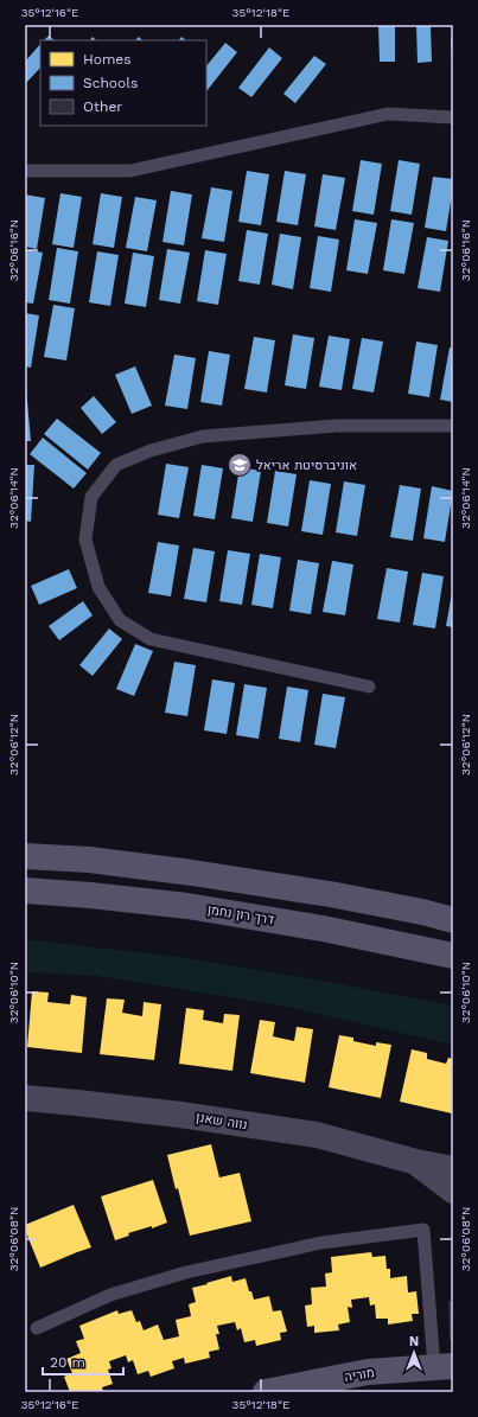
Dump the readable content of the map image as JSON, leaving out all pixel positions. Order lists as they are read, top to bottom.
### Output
{
  "streets": {
    "main road": ["דרך רון נחמן", "מוריה"],
    "street": ["נווה שאנן"]
  },
  "places": {
    "school or university": ["אוניברסיטת אריאל"]
  },
  "legend": ["Homes", "Schools", "Other"],
  "scale_bar": "20 m",
  "north": "top",
  "coordinates": [
    "35°12'16\"E",
    "35°12'18\"E",
    "32°06'16\"N",
    "32°06'14\"N",
    "32°06'12\"N",
    "32°06'10\"N",
    "32°06'08\"N"
  ]
}
